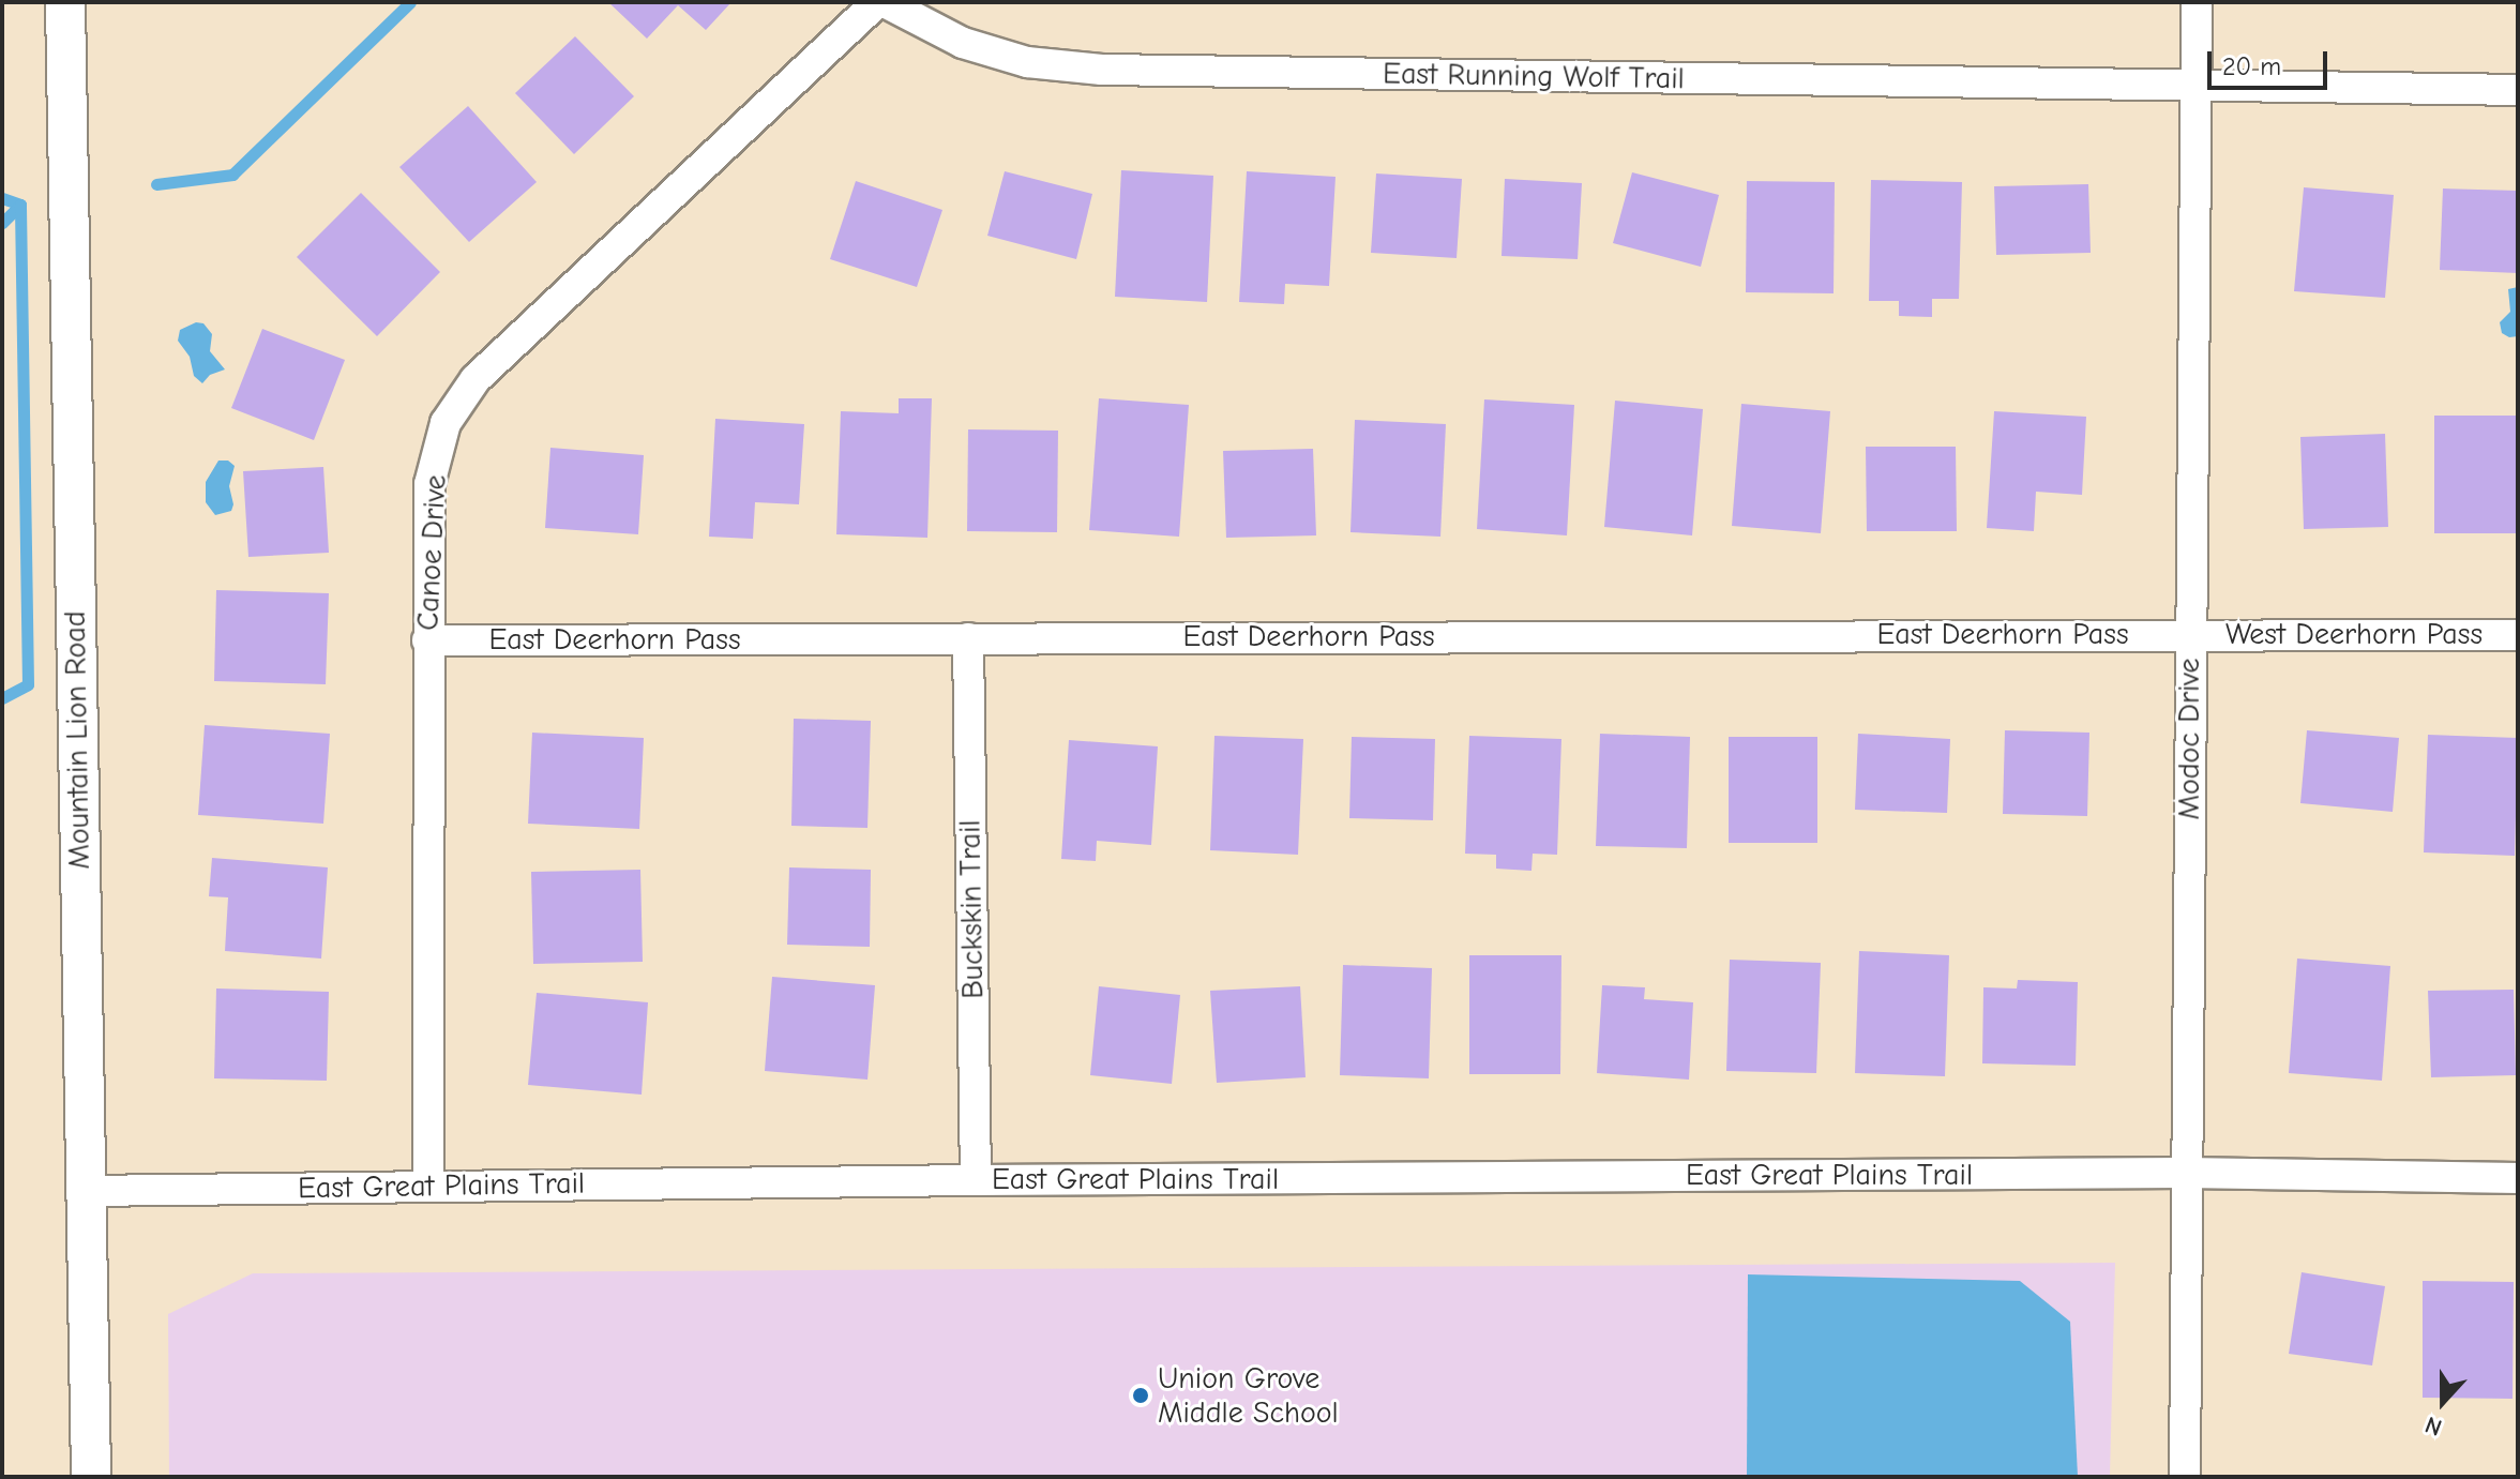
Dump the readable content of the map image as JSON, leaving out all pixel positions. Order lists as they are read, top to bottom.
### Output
{
  "streets": {
    "street": [
      "East Running Wolf Trail",
      "Canoe Drive",
      "East Deerhorn Pass",
      "West Deerhorn Pass",
      "Modoc Drive",
      "Mountain Lion Road",
      "Buckskin Trail",
      "East Great Plains Trail"
    ]
  },
  "crossings": [
    ["East Running Wolf Trail", "Modoc Drive"],
    ["Canoe Drive", "East Deerhorn Pass"],
    ["Canoe Drive", "East Great Plains Trail"],
    ["East Deerhorn Pass", "West Deerhorn Pass"],
    ["East Deerhorn Pass", "Modoc Drive"],
    ["East Deerhorn Pass", "Buckskin Trail"],
    ["West Deerhorn Pass", "Modoc Drive"],
    ["Modoc Drive", "East Great Plains Trail"],
    ["Mountain Lion Road", "East Great Plains Trail"],
    ["Buckskin Trail", "East Great Plains Trail"]
  ],
  "places": ["Union Grove Middle School"],
  "scale_bar": "20 m",
  "north": "bottom"
}
